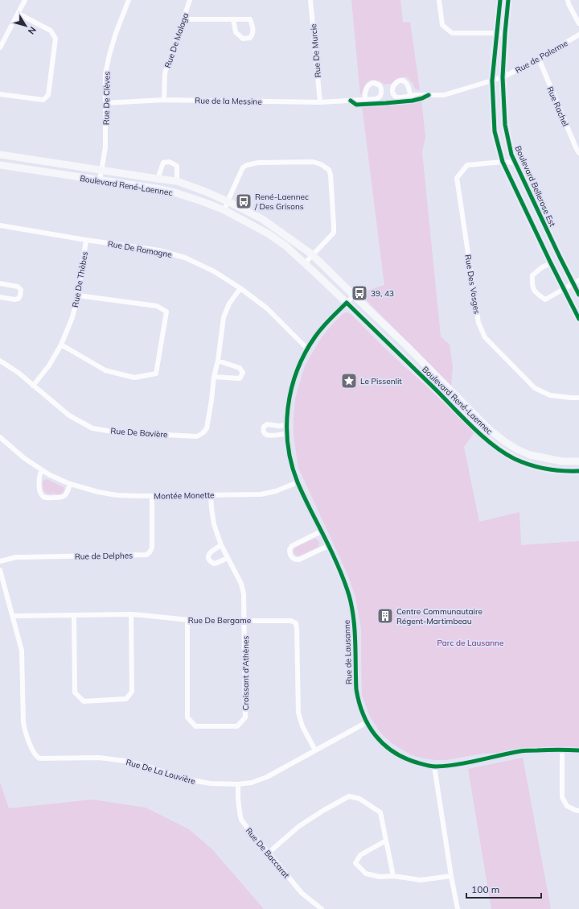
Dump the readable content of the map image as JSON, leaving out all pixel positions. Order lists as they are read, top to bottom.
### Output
{
  "streets": {
    "street": [
      "Rue De Malaga",
      "Rue De Murcie",
      "Rue de Palerme",
      "Rue De Clèves",
      "Rue de la Messine",
      "Rue Rachel",
      "Boulevard René-Laennec",
      "Boulevard Bellerose Est",
      "Rue De Romagne",
      "Rue De Thèbes",
      "Rue Des Vosges",
      "Rue De Bavière",
      "Montée Monette",
      "Rue de Delphes",
      "Rue De Bergame",
      "Rue de Lausanne",
      "Croissant d'Athènes",
      "Rue De La Louvière",
      "Rue De Baccarat"
    ]
  },
  "crossings": [
    ["Rue De Malaga", "Rue de la Messine"],
    ["Rue De Murcie", "Rue de la Messine"],
    ["Rue de Palerme", "Rue Rachel"],
    ["Rue de Palerme", "Boulevard Bellerose Est"],
    ["Rue De Clèves", "Rue de la Messine"],
    ["Rue De Clèves", "Boulevard René-Laennec"],
    ["Boulevard René-Laennec", "Rue de Lausanne"],
    ["Boulevard Bellerose Est", "Rue Des Vosges"],
    ["Rue De Romagne", "Rue De Thèbes"],
    ["Rue De Romagne", "Rue De Bavière"],
    ["Rue De Romagne", "Rue de Lausanne"],
    ["Rue De Thèbes", "Rue De Bavière"],
    ["Montée Monette", "Rue de Delphes"],
    ["Montée Monette", "Rue de Lausanne"],
    ["Montée Monette", "Croissant d'Athènes"],
    ["Rue De Bergame", "Croissant d'Athènes"],
    ["Rue De Bergame", "Rue De La Louvière"],
    ["Rue de Lausanne", "Rue De La Louvière"],
    ["Rue De La Louvière", "Rue De Baccarat"]
  ],
  "parks": ["Parc de Lausanne"],
  "places": {
    "bus stop": ["René-Laennec / Des Grisons", "39, 43"],
    "place": ["Le Pissenlit"],
    "building": ["Centre Communautaire Régent-Martimbeau"]
  },
  "scale_bar": "100 m",
  "north": "bottom right"
}
